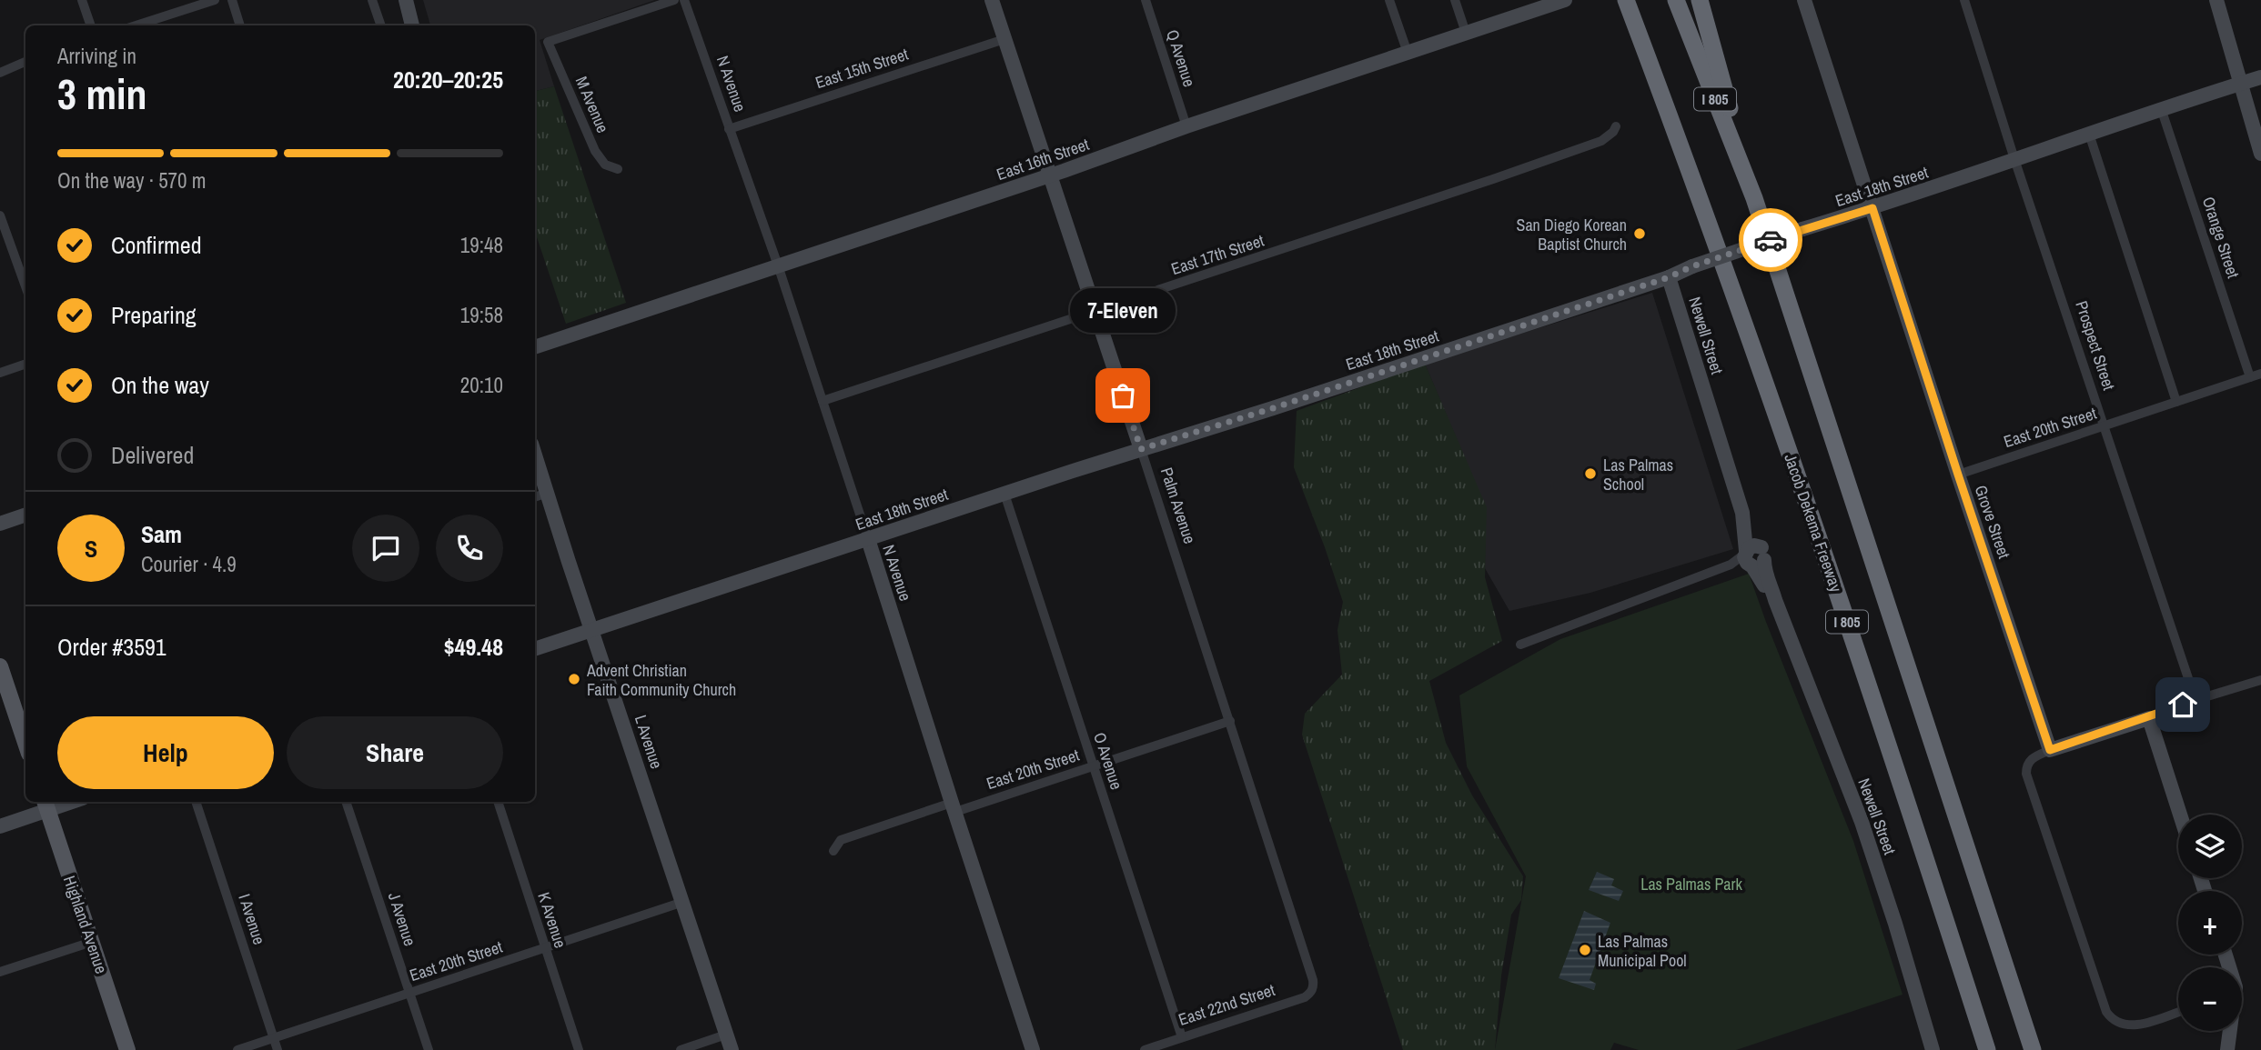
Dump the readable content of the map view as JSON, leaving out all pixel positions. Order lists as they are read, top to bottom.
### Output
{
  "streets": {
    "highway": ["I 805", "Jacob Dekema Freeway"],
    "main road": ["Highland Avenue"],
    "street": [
      "Q Avenue",
      "East 15th Street",
      "N Avenue",
      "M Avenue",
      "East 16th Street",
      "East 18th Street",
      "Orange Street",
      "East 17th Street",
      "Newell Street",
      "Prospect Street",
      "East 20th Street",
      "Palm Avenue",
      "Grove Street",
      "L Avenue",
      "O Avenue",
      "I Avenue",
      "J Avenue",
      "K Avenue",
      "East 22nd Street"
    ]
  },
  "crossings": [
    ["Q Avenue", "East 16th Street"],
    ["East 15th Street", "N Avenue"],
    ["East 15th Street", "Palm Avenue"],
    ["N Avenue", "East 16th Street"],
    ["N Avenue", "East 18th Street"],
    ["N Avenue", "East 17th Street"],
    ["N Avenue", "East 20th Street"],
    ["East 16th Street", "Palm Avenue"],
    ["East 18th Street", "Orange Street"],
    ["East 18th Street", "Newell Street"],
    ["East 18th Street", "Prospect Street"],
    ["East 18th Street", "Palm Avenue"],
    ["East 18th Street", "Grove Street"],
    ["East 18th Street", "L Avenue"],
    ["East 18th Street", "O Avenue"],
    ["Orange Street", "East 20th Street"],
    ["East 17th Street", "Palm Avenue"],
    ["Prospect Street", "East 20th Street"],
    ["East 20th Street", "Palm Avenue"],
    ["East 20th Street", "Grove Street"],
    ["East 20th Street", "L Avenue"],
    ["East 20th Street", "O Avenue"],
    ["East 20th Street", "I Avenue"],
    ["East 20th Street", "J Avenue"],
    ["East 20th Street", "K Avenue"],
    ["Palm Avenue", "East 22nd Street"],
    ["O Avenue", "East 22nd Street"]
  ],
  "parks": ["Las Palmas Park"],
  "places": [
    "San Diego Korean Baptist Church",
    "7-Eleven",
    "Las Palmas School",
    "Advent Christian Faith Community Church",
    "Las Palmas Municipal Pool"
  ],
  "page": {
    "heading": ["3 min", "Arriving in", "20:20–20:25"],
    "panel": [
      "Sam",
      "Courier · 4.9",
      "Order #3591",
      "$49.48"
    ],
    "bar": "On the way · 570 m",
    "list": [
      ["Confirmed", "19:48"],
      ["Preparing", "19:58"],
      ["On the way", "20:10"],
      "Delivered"
    ],
    "bubble": "7-Eleven",
    "round": "S",
    "buttons": ["Help", "Share"],
    "map_buttons": ["+", "−"]
  }
}
